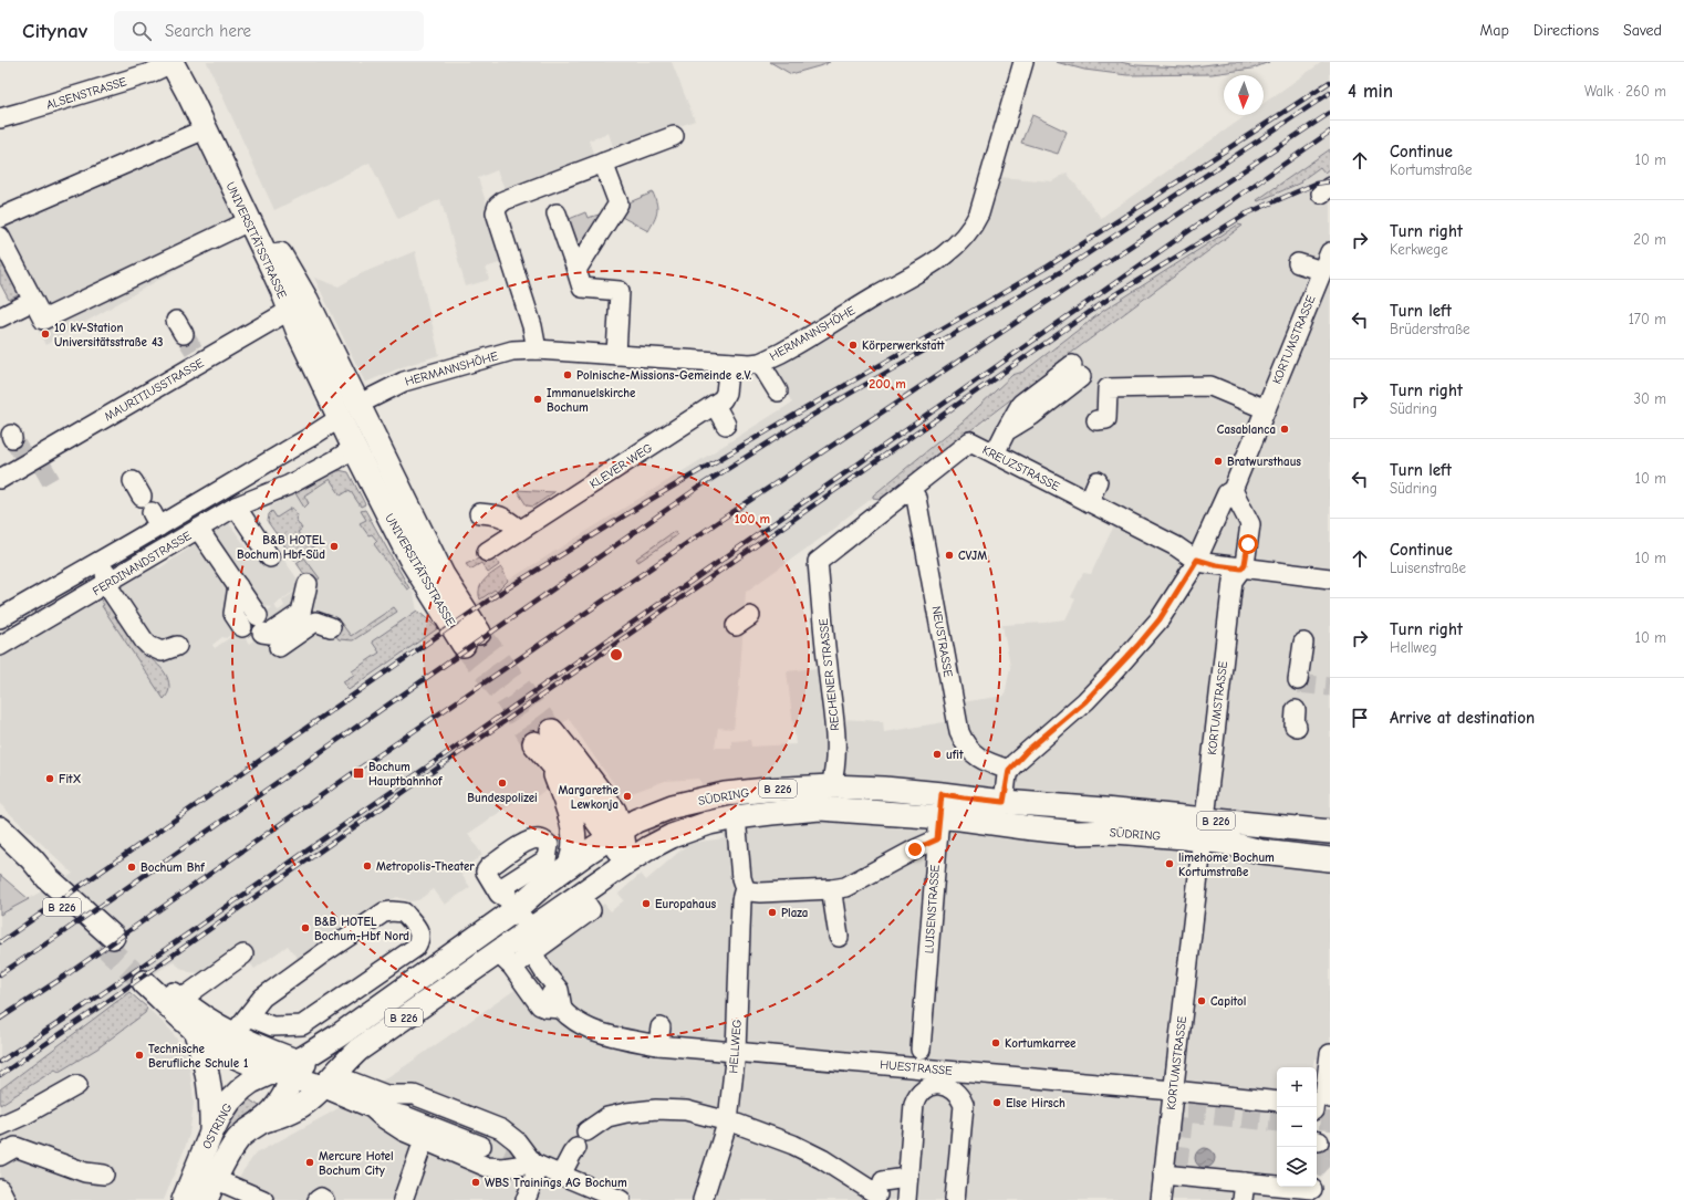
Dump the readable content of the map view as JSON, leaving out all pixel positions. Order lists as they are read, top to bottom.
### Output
{
  "streets": {
    "main road": [
      "UNIVERSITÄTSSTRASSE",
      "B 226",
      "SÜDRING",
      "OSTRING"
    ],
    "street": [
      "ALSENSTRASSE",
      "HERMANNSHÖHE",
      "KORTUMSTRASSE",
      "MAURITIUSSTRASSE",
      "KLEVER WEG",
      "KREUZSTRASSE",
      "FERDINANDSTRASSE",
      "NEUSTRASSE",
      "RECHENER STRASSE",
      "LUISENSTRASSE",
      "HELLWEG",
      "HUESTRASSE"
    ]
  },
  "crossings": [
    ["ALSENSTRASSE", "UNIVERSITÄTSSTRASSE"],
    ["UNIVERSITÄTSSTRASSE", "HERMANNSHÖHE"],
    ["UNIVERSITÄTSSTRASSE", "MAURITIUSSTRASSE"],
    ["UNIVERSITÄTSSTRASSE", "FERDINANDSTRASSE"],
    ["HERMANNSHÖHE", "KLEVER WEG"],
    ["KORTUMSTRASSE", "KREUZSTRASSE"],
    ["KORTUMSTRASSE", "NEUSTRASSE"],
    ["KORTUMSTRASSE", "SÜDRING"],
    ["KORTUMSTRASSE", "HUESTRASSE"],
    ["KREUZSTRASSE", "NEUSTRASSE"],
    ["KREUZSTRASSE", "RECHENER STRASSE"],
    ["RECHENER STRASSE", "SÜDRING"],
    ["B 226", "SÜDRING"],
    ["B 226", "HUESTRASSE"],
    ["B 226", "OSTRING"],
    ["SÜDRING", "LUISENSTRASSE"],
    ["SÜDRING", "HELLWEG"],
    ["HELLWEG", "HUESTRASSE"]
  ],
  "places": {
    "other": [
      "10 kV-Station Universitätsstraße 43",
      "Körperwerkstatt",
      "Polnische-Missions-Gemeinde e.V.",
      "Immanuelskirche Bochum",
      "Casablanca",
      "Bratwursthaus",
      "B&B HOTEL Bochum Hbf-Süd",
      "CVJM",
      "ufit",
      "FitX",
      "Bundespolizei",
      "Margarethe Lewkonja",
      "limehome Bochum Kortumstraße",
      "Metropolis-Theater",
      "Bochum Bhf",
      "Europahaus",
      "Plaza",
      "B&B HOTEL Bochum-Hbf Nord",
      "Capitol",
      "Kortumkarree",
      "Technische Berufliche Schule 1",
      "Else Hirsch",
      "Mercure Hotel Bochum City",
      "WBS Trainings AG Bochum"
    ],
    "transit": ["Bochum Hauptbahnhof"]
  },
  "north": "bottom",
  "page": {
    "header": "Citynav",
    "search": "Search here",
    "nav": ["Map", "Directions", "Saved"],
    "heading": ["4 min", "Walk · 260 m"],
    "list": [
      ["Continue", "Kortumstraße", "10 m"],
      ["Turn right", "Kerkwege", "20 m"],
      ["Turn left", "Brüderstraße", "170 m"],
      ["Turn right", "Südring", "30 m"],
      ["Turn left", "Südring", "10 m"],
      ["Continue", "Luisenstraße", "10 m"],
      ["Turn right", "Hellweg", "10 m"],
      "Arrive at destination"
    ],
    "map_buttons": ["+", "−"]
  },
  "rings": ["200 m", "100 m"]
}
